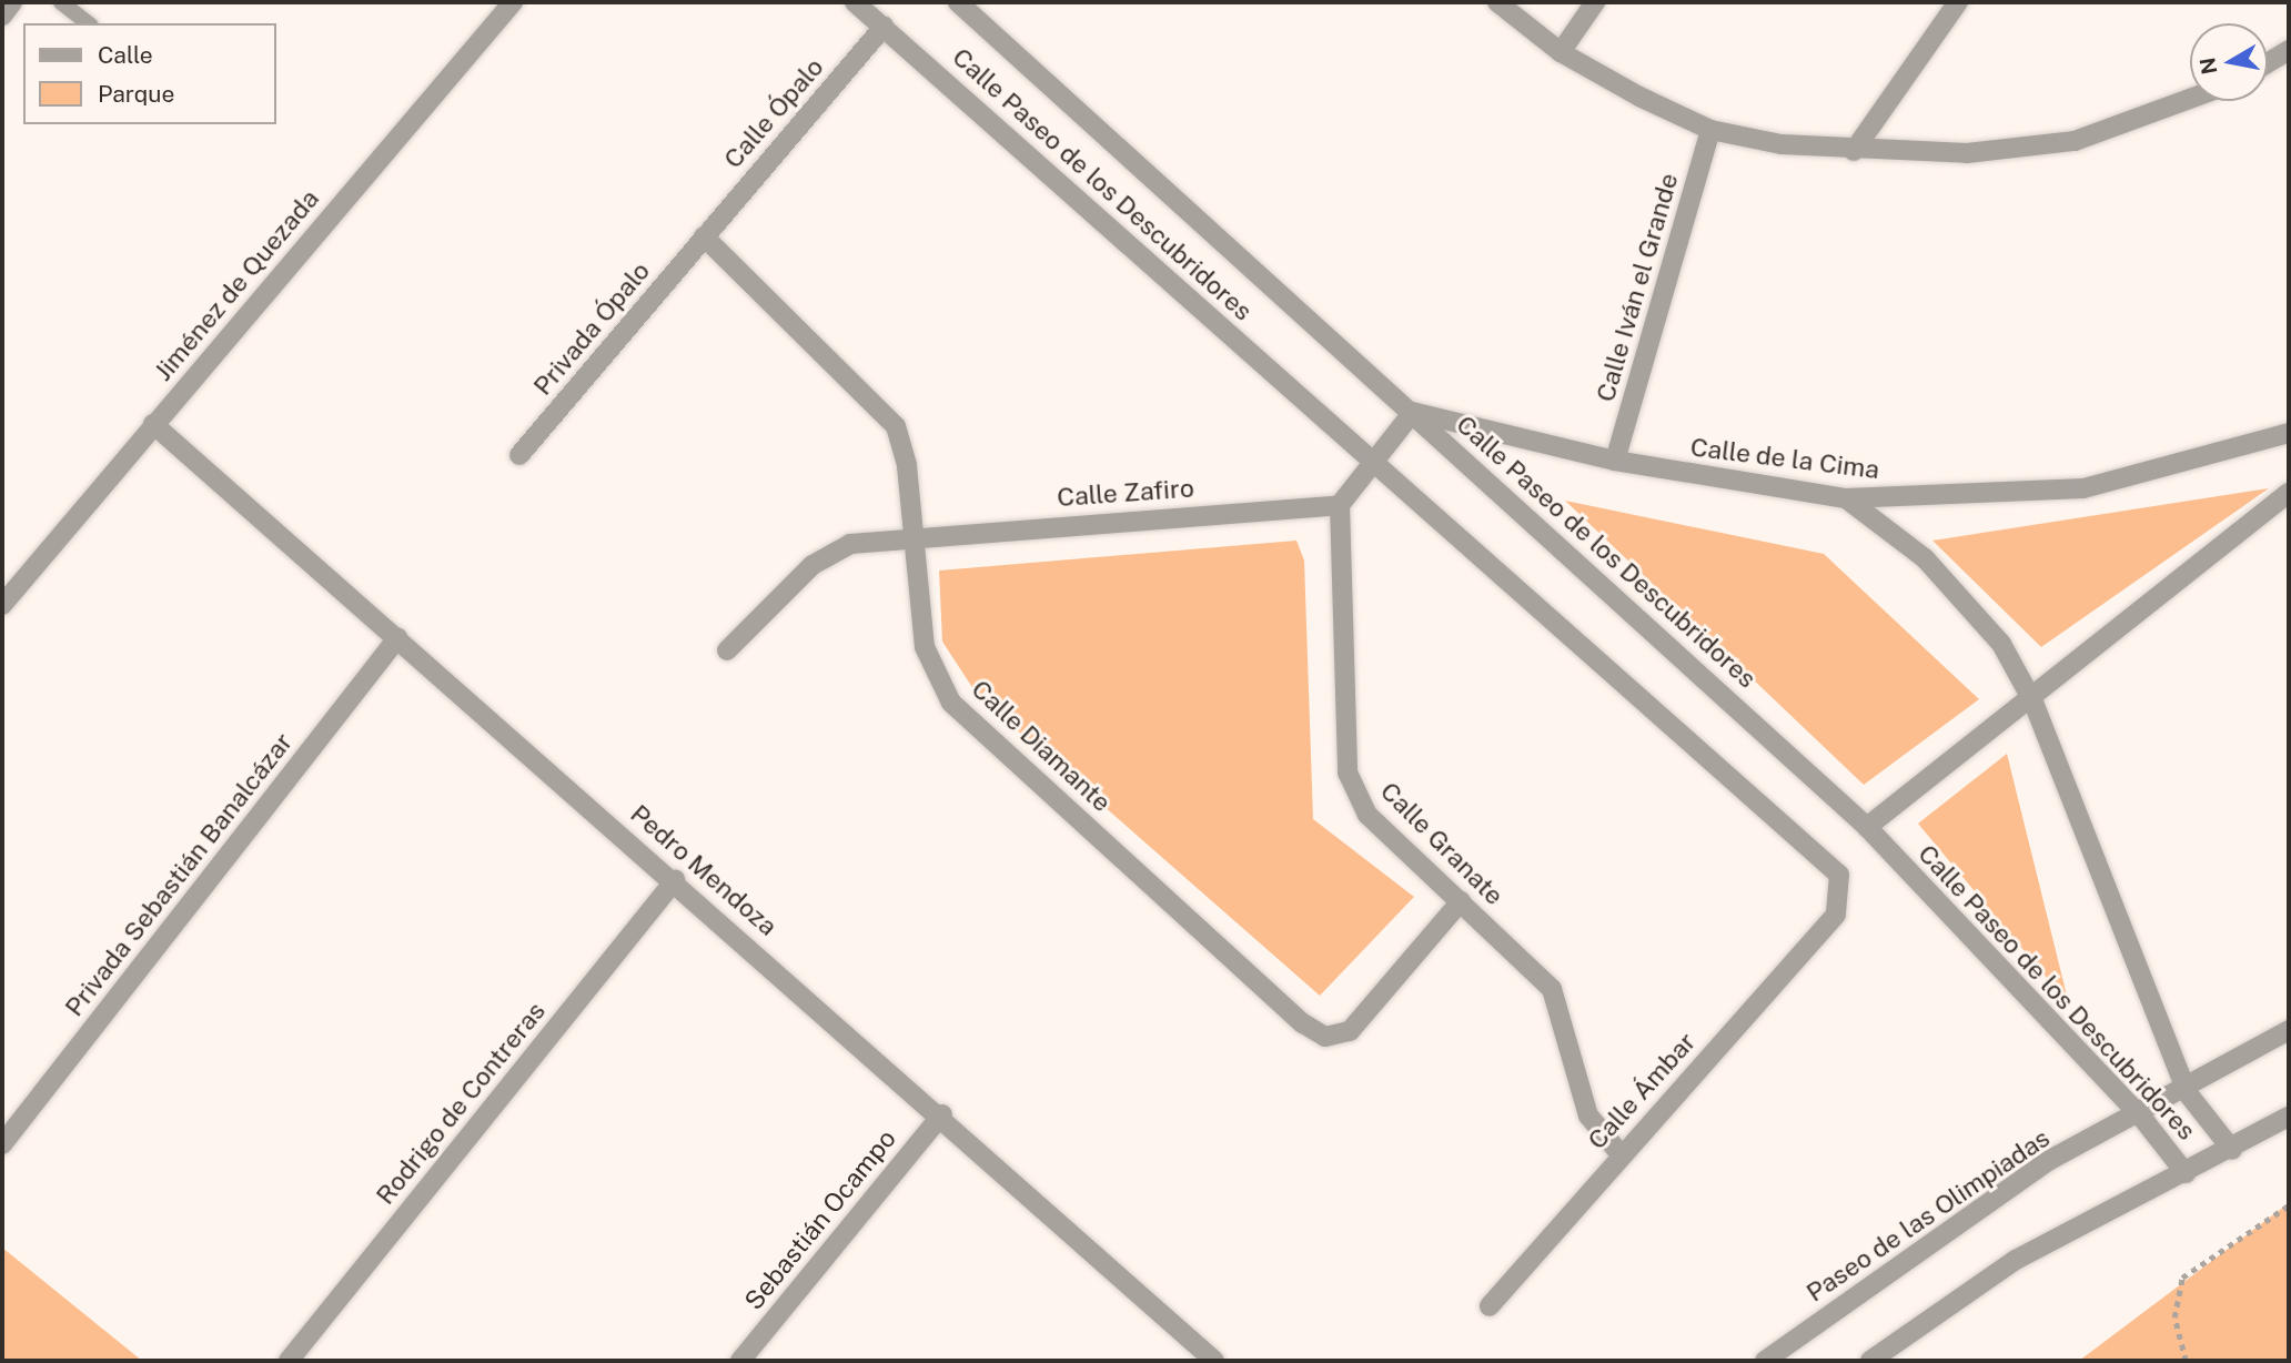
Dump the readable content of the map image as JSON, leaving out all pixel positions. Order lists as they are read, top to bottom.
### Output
{
  "streets": {
    "street": [
      "Calle Ópalo",
      "Calle Paseo de los Descubridores",
      "Jiménez de Quezada",
      "Calle Iván el Grande",
      "Privada Ópalo",
      "Calle de la Cima",
      "Calle Zafiro",
      "Calle Diamante",
      "Calle Granate",
      "Pedro Mendoza",
      "Privada Sebastián Banalcázar",
      "Calle Ámbar",
      "Rodrigo de Contreras",
      "Paseo de las Olimpiadas",
      "Sebastián Ocampo"
    ]
  },
  "crossings": [
    ["Calle Ópalo", "Calle Paseo de los Descubridores"],
    ["Calle Ópalo", "Privada Ópalo"],
    ["Calle Ópalo", "Calle Diamante"],
    ["Calle Paseo de los Descubridores", "Calle de la Cima"],
    ["Calle Paseo de los Descubridores", "Calle Ámbar"],
    ["Calle Paseo de los Descubridores", "Paseo de las Olimpiadas"],
    ["Jiménez de Quezada", "Pedro Mendoza"],
    ["Calle Iván el Grande", "Calle de la Cima"],
    ["Privada Ópalo", "Calle Diamante"],
    ["Calle Zafiro", "Calle Diamante"],
    ["Calle Zafiro", "Calle Granate"],
    ["Calle Diamante", "Calle Granate"],
    ["Calle Granate", "Calle Ámbar"],
    ["Pedro Mendoza", "Privada Sebastián Banalcázar"],
    ["Pedro Mendoza", "Rodrigo de Contreras"],
    ["Pedro Mendoza", "Sebastián Ocampo"]
  ],
  "legend": ["Calle", "Parque"],
  "north": "left"
}
